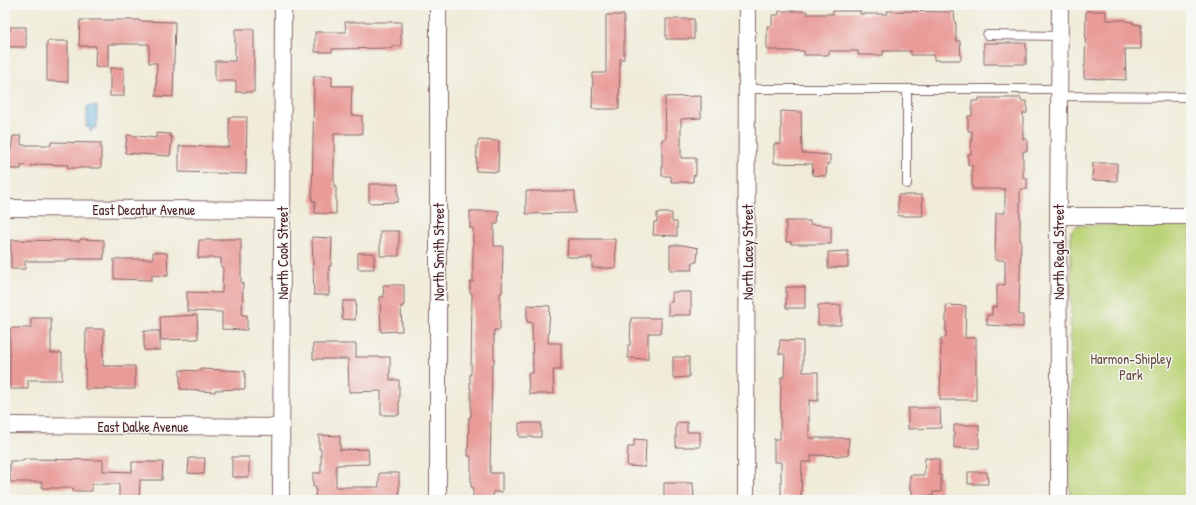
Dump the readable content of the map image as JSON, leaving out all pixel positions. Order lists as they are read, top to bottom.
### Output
{
  "streets": {
    "street": [
      "East Decatur Avenue",
      "North Smith Street",
      "North Lacey Street",
      "North Regal Street",
      "North Cook Street",
      "East Dalke Avenue"
    ]
  },
  "crossings": [
    ["East Decatur Avenue", "North Cook Street"],
    ["North Cook Street", "East Dalke Avenue"]
  ],
  "parks": ["Harmon-Shipley Park"]
}
